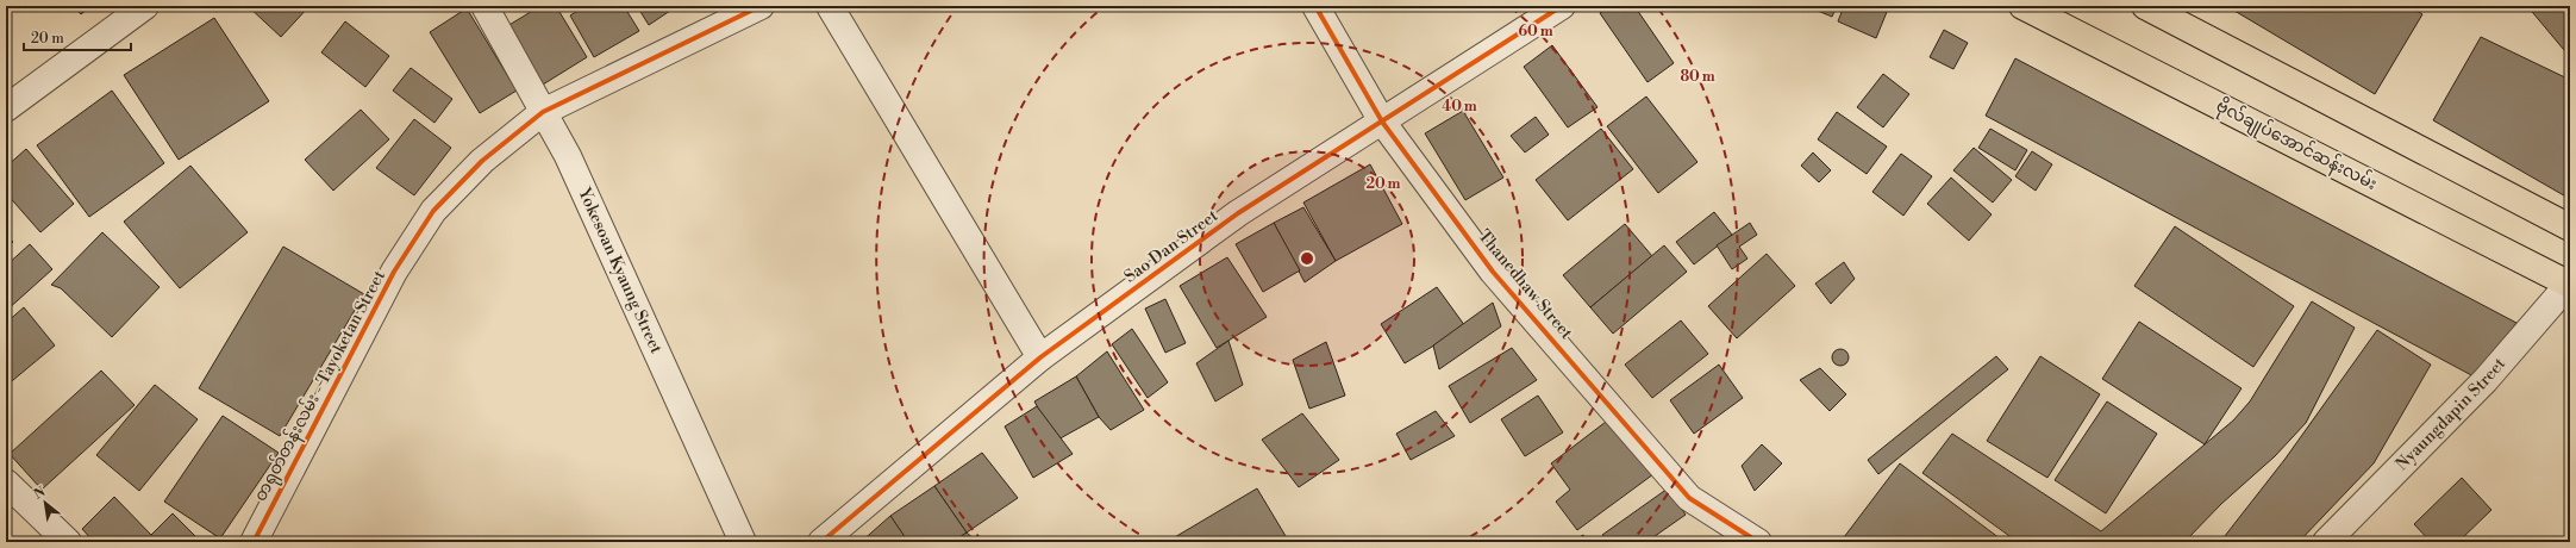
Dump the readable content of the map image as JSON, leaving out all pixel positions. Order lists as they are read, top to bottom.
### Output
{
  "streets": {
    "highway": ["ဗိုလ်ချုပ်အောင်ဆန်းလမ်း"],
    "street": [
      "Sao Dan Street",
      "Yokesoan Kyaung Street",
      "Thanedhaw Street",
      "တရုတ်တန်းလမ်း - Tayoketan Street",
      "Nyaungdapin Street"
    ]
  },
  "crossings": [
    ["ဗိုလ်ချုပ်အောင်ဆန်းလမ်း", "Nyaungdapin Street"],
    ["Sao Dan Street", "Thanedhaw Street"],
    ["Yokesoan Kyaung Street", "တရုတ်တန်းလမ်း - Tayoketan Street"]
  ],
  "scale_bar": "20 m",
  "north": "top left",
  "rings": [
    "60 m",
    "80 m",
    "40 m",
    "20 m"
  ]
}
